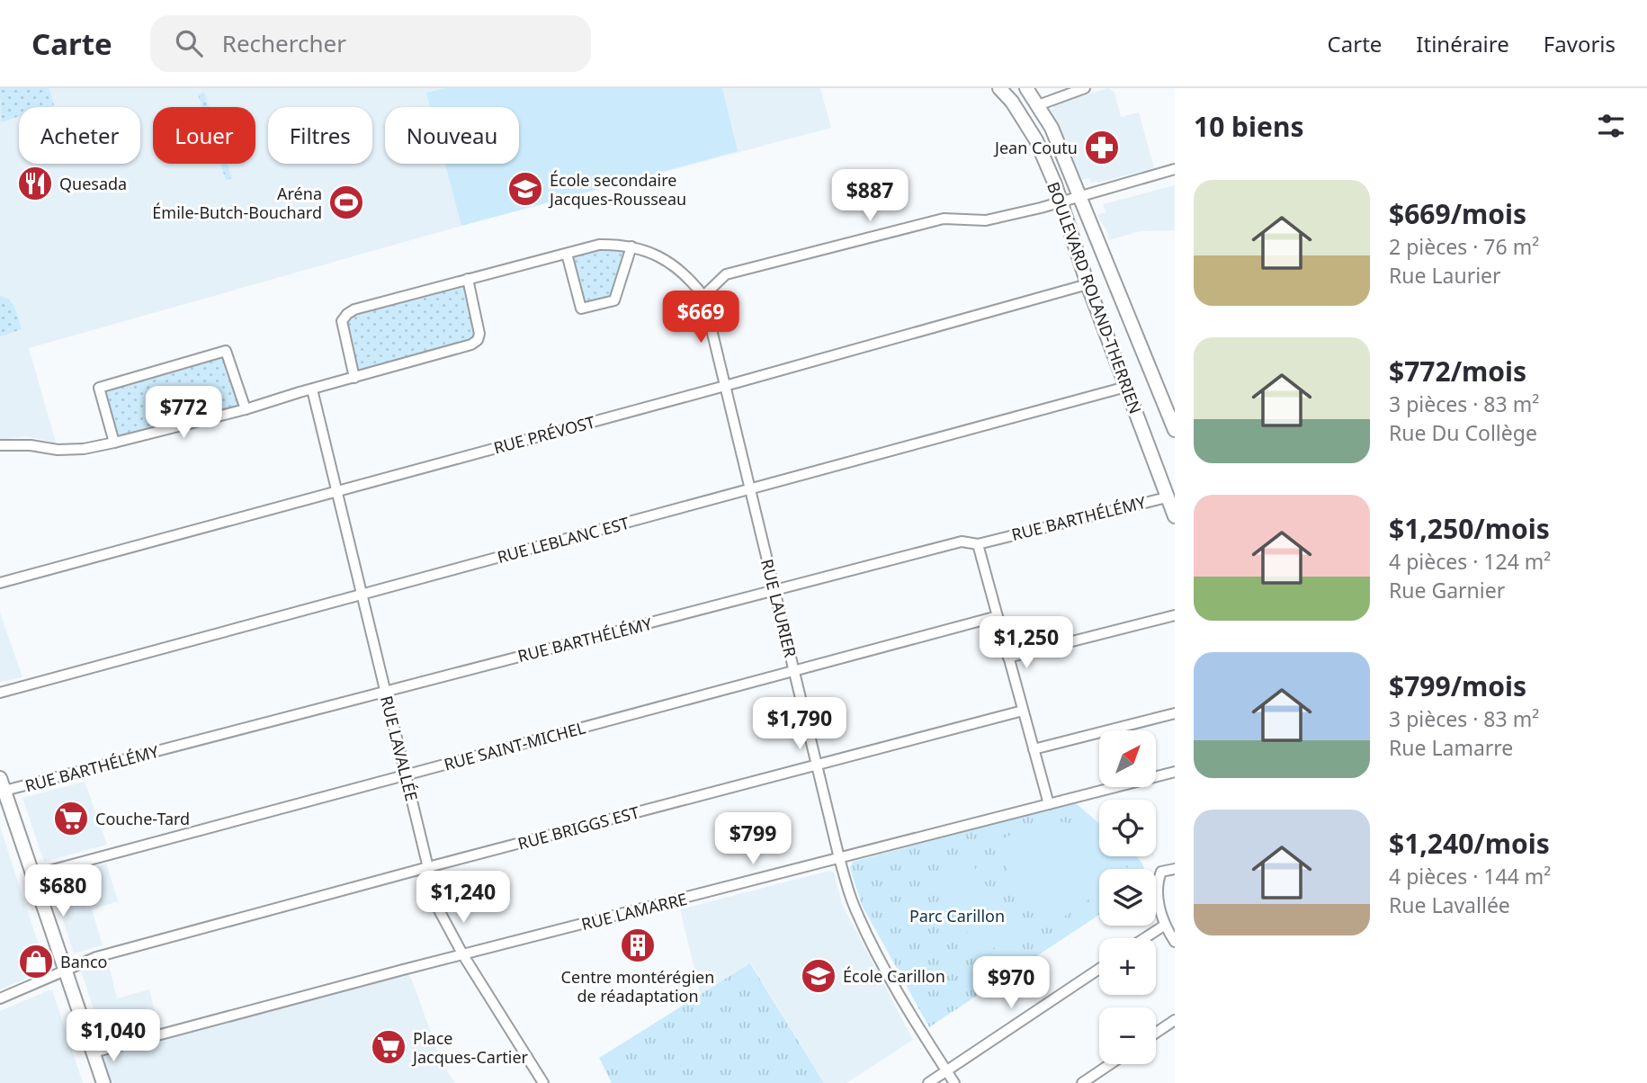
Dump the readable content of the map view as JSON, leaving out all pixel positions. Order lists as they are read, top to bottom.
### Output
{
  "streets": {
    "main road": ["BOULEVARD ROLAND-THERRIEN"],
    "street": [
      "RUE PRÉVOST",
      "RUE BARTHÉLÉMY",
      "RUE LEBLANC EST",
      "RUE LAURIER",
      "RUE SAINT-MICHEL",
      "RUE LAVALLÉE",
      "RUE BRIGGS EST",
      "RUE LAMARRE"
    ]
  },
  "crossings": [
    ["BOULEVARD ROLAND-THERRIEN", "RUE PRÉVOST"],
    ["BOULEVARD ROLAND-THERRIEN", "RUE BARTHÉLÉMY"],
    ["BOULEVARD ROLAND-THERRIEN", "RUE LEBLANC EST"],
    ["RUE PRÉVOST", "RUE LAURIER"],
    ["RUE PRÉVOST", "RUE LAVALLÉE"],
    ["RUE BARTHÉLÉMY", "RUE LAURIER"],
    ["RUE BARTHÉLÉMY", "RUE LAVALLÉE"],
    ["RUE LEBLANC EST", "RUE LAURIER"],
    ["RUE LEBLANC EST", "RUE LAVALLÉE"],
    ["RUE LAURIER", "RUE SAINT-MICHEL"],
    ["RUE LAURIER", "RUE BRIGGS EST"],
    ["RUE LAURIER", "RUE LAMARRE"],
    ["RUE SAINT-MICHEL", "RUE LAVALLÉE"],
    ["RUE LAVALLÉE", "RUE BRIGGS EST"],
    ["RUE LAVALLÉE", "RUE LAMARRE"]
  ],
  "parks": ["Parc Carillon"],
  "places": {
    "pharmacy": ["Jean Coutu"],
    "restaurant": ["Quesada"],
    "school or university": ["École secondaire Jacques-Rousseau", "École Carillon"],
    "sports": ["Aréna Émile-Butch-Bouchard"],
    "supermarket": ["Couche-Tard", "Place Jacques-Cartier"],
    "building": ["Centre montérégien de réadaptation"],
    "shop": ["Banco"]
  },
  "north": "top right",
  "page": {
    "header": "Carte",
    "search": "Rechercher",
    "nav": ["Carte", "Itinéraire", "Favoris"],
    "heading": "10 biens",
    "chip": [
      "Acheter",
      "Louer",
      "Filtres",
      "Nouveau"
    ],
    "list": [
      {
        "name": "$669/mois",
        "note": "2 pièces · 76 m² · Rue Laurier"
      },
      {
        "name": "$772/mois",
        "note": "3 pièces · 83 m² · Rue Du Collège"
      },
      {
        "name": "$1,250/mois",
        "note": "4 pièces · 124 m² · Rue Garnier"
      },
      {
        "name": "$799/mois",
        "note": "3 pièces · 83 m² · Rue Lamarre"
      },
      {
        "name": "$1,240/mois",
        "note": "4 pièces · 144 m² · Rue Lavallée"
      }
    ],
    "price": [
      "$887",
      "$669",
      "$772",
      "$1,250",
      "$1,790",
      "$799",
      "$680",
      "$1,240",
      "$970",
      "$1,040"
    ],
    "map_buttons": ["+", "−"]
  }
}
